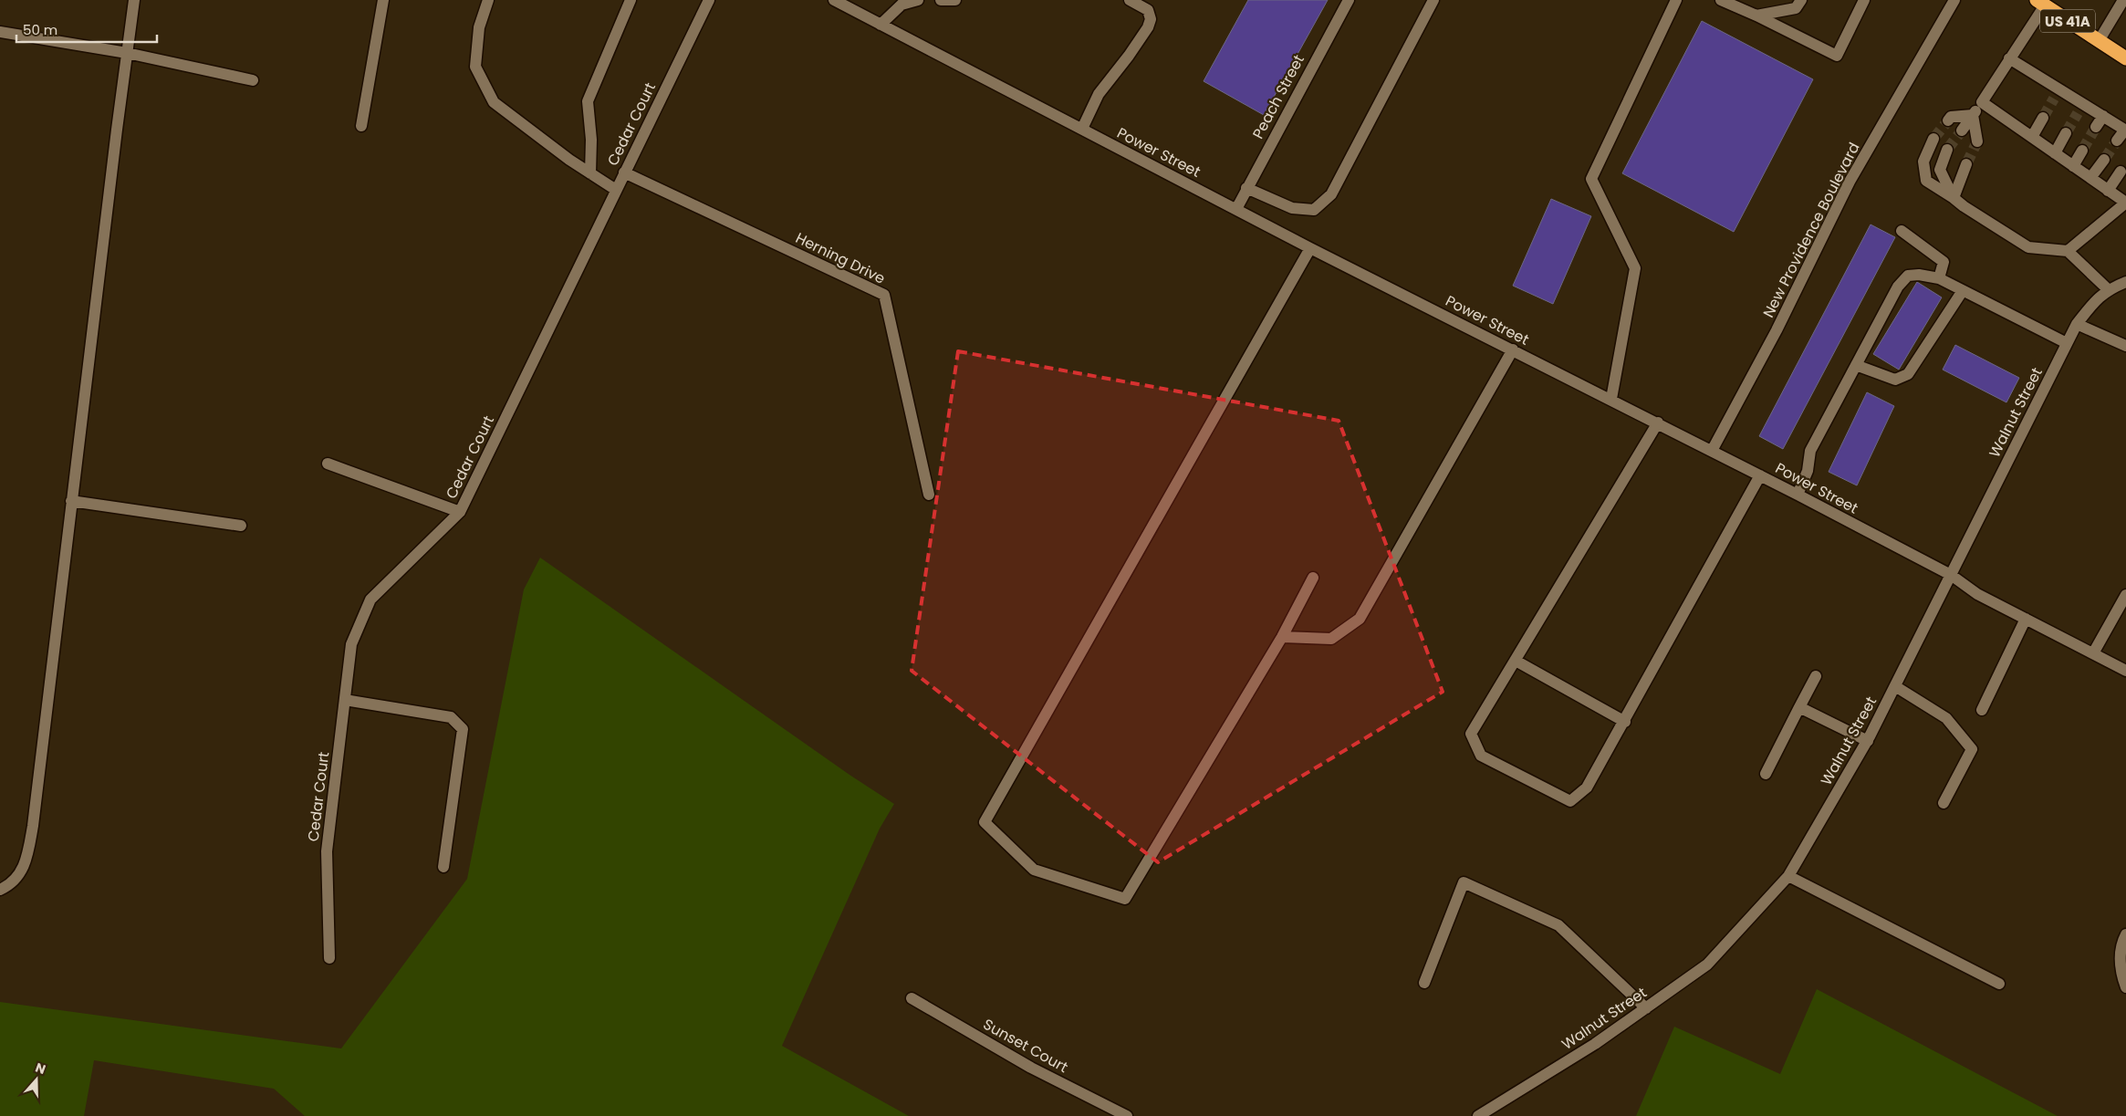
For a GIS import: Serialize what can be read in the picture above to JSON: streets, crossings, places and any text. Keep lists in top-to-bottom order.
{
  "streets": {
    "highway": ["US 41A"],
    "street": [
      "Peach Street",
      "Cedar Court",
      "Power Street",
      "New Providence Boulevard",
      "Herning Drive",
      "Walnut Street",
      "Sunset Court"
    ]
  },
  "crossings": [
    ["Peach Street", "Power Street"],
    ["Cedar Court", "Herning Drive"],
    ["Power Street", "New Providence Boulevard"],
    ["Power Street", "Walnut Street"]
  ],
  "scale_bar": "50 m",
  "north": "top"
}
